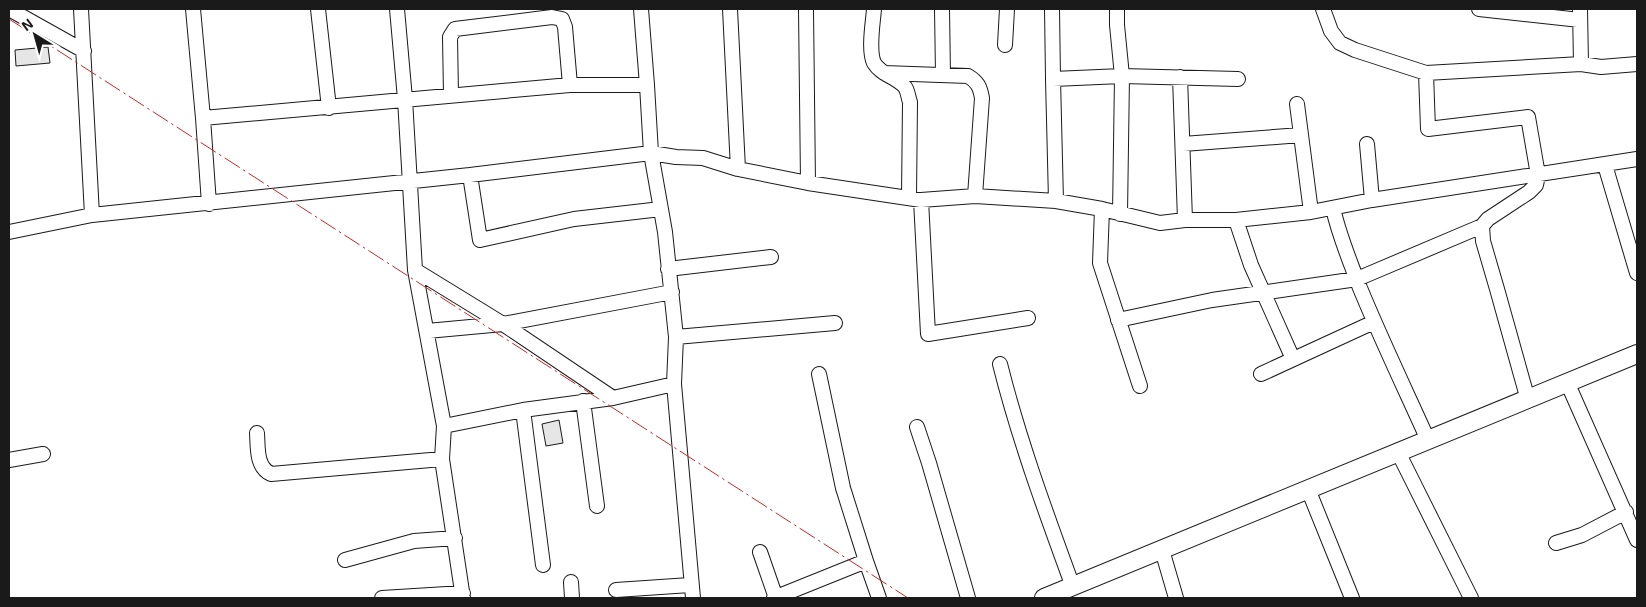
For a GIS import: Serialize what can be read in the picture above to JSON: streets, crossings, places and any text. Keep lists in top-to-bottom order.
{
  "north": "top left"
}
